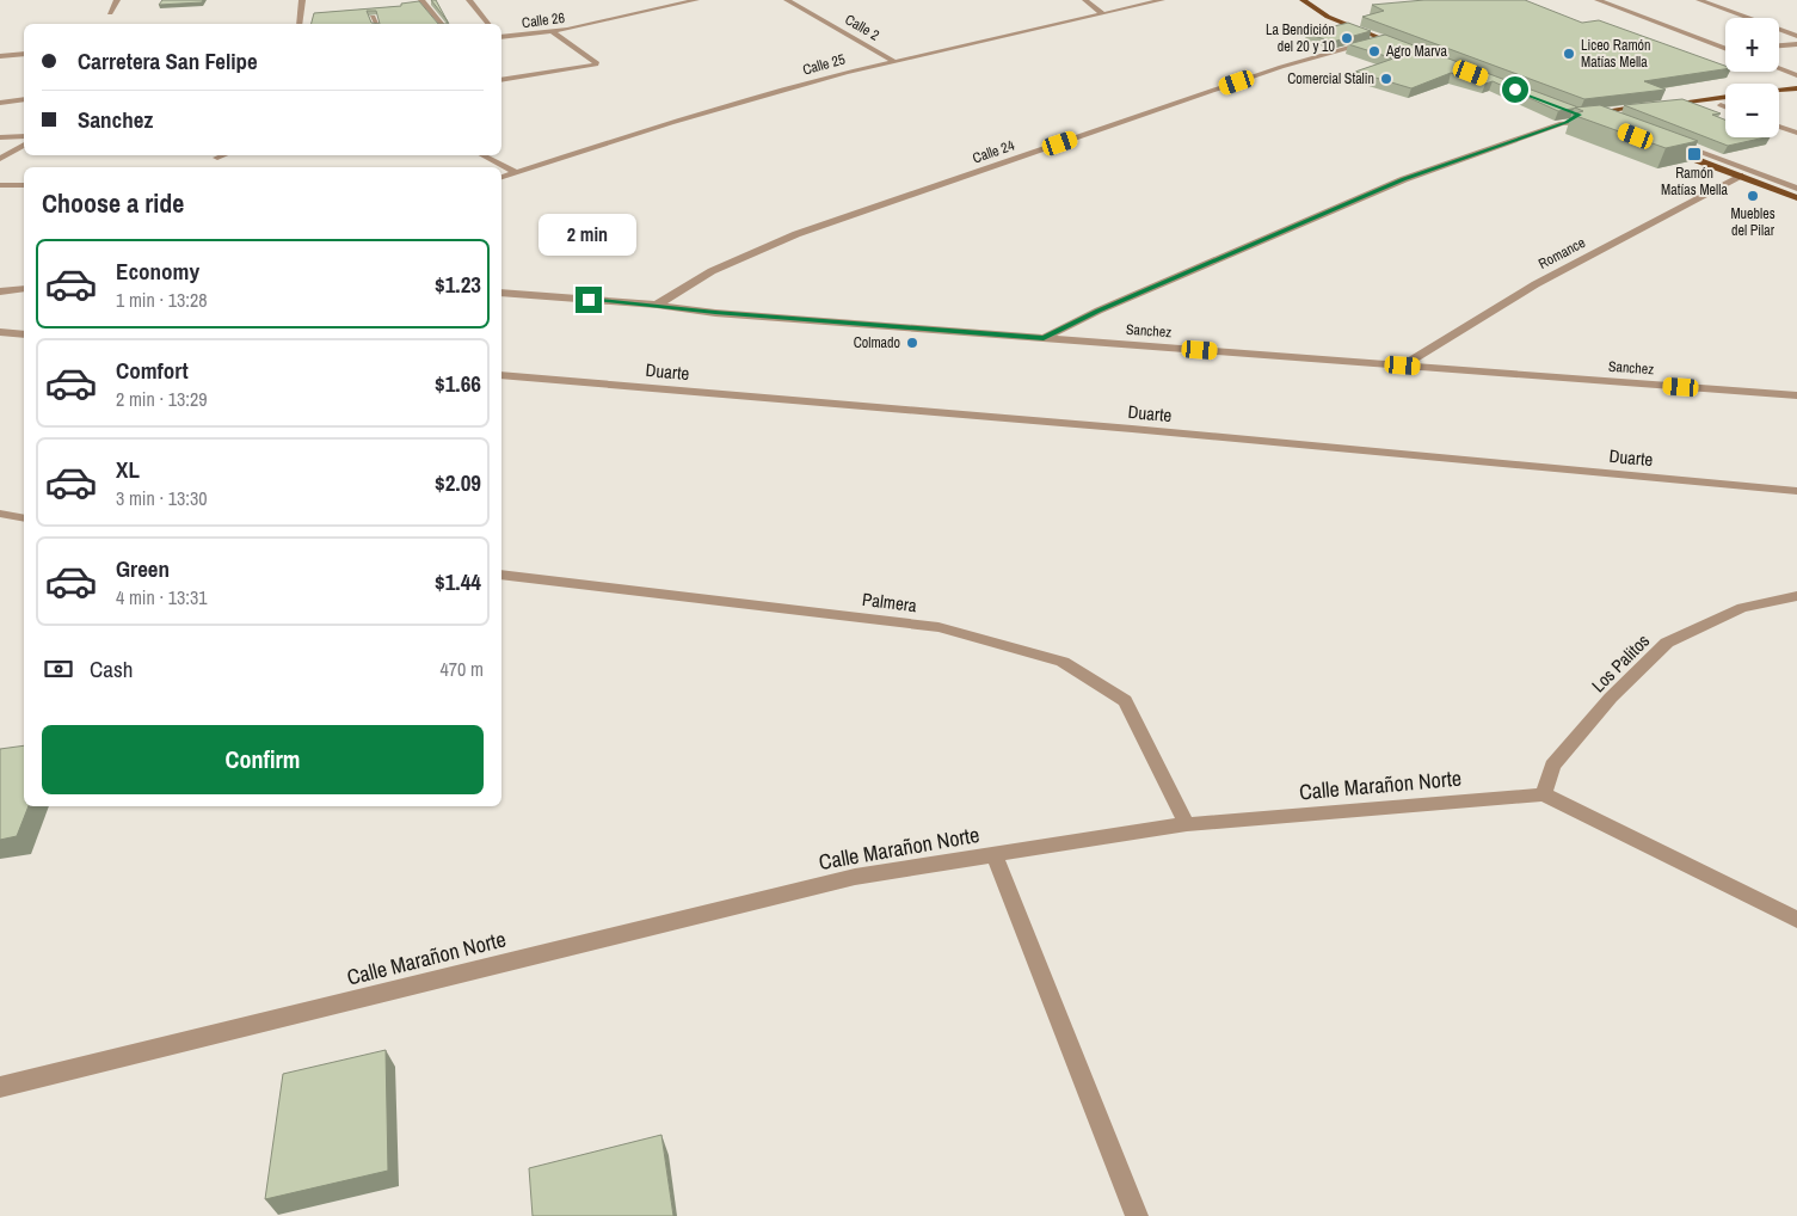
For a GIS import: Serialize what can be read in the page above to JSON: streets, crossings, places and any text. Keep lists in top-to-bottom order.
{
  "streets": {
    "street": [
      "Calle 26",
      "Calle 2",
      "Calle 25",
      "Calle 24",
      "Romance",
      "Sanchez",
      "Duarte",
      "Palmera",
      "Los Palitos",
      "Calle Marañon Norte"
    ]
  },
  "crossings": [
    ["Calle 2", "Calle 25"],
    ["Calle 24", "Sanchez"],
    ["Romance", "Sanchez"],
    ["Palmera", "Calle Marañon Norte"],
    ["Los Palitos", "Calle Marañon Norte"]
  ],
  "places": {
    "other": [
      "La Bendición del 20 y 10",
      "Agro Marva",
      "Liceo Ramón Matías Mella",
      "Comercial Stalin",
      "Muebles del Pilar",
      "Colmado"
    ],
    "transit": ["Ramón Matías Mella"]
  },
  "page": {
    "map_buttons": ["+", "−"],
    "banner": ["Carretera San Felipe", "Sanchez"],
    "heading": "Choose a ride",
    "bubble": "2 min",
    "list": [
      {
        "name": "Economy",
        "note": "1 min · 13:28",
        "value": "$1.23"
      },
      {
        "name": "Comfort",
        "note": "2 min · 13:29",
        "value": "$1.66"
      },
      {
        "name": "XL",
        "note": "3 min · 13:30",
        "value": "$2.09"
      },
      {
        "name": "Green",
        "note": "4 min · 13:31",
        "value": "$1.44"
      }
    ],
    "pay": ["Cash", "470 m"],
    "buttons": "Confirm"
  }
}
